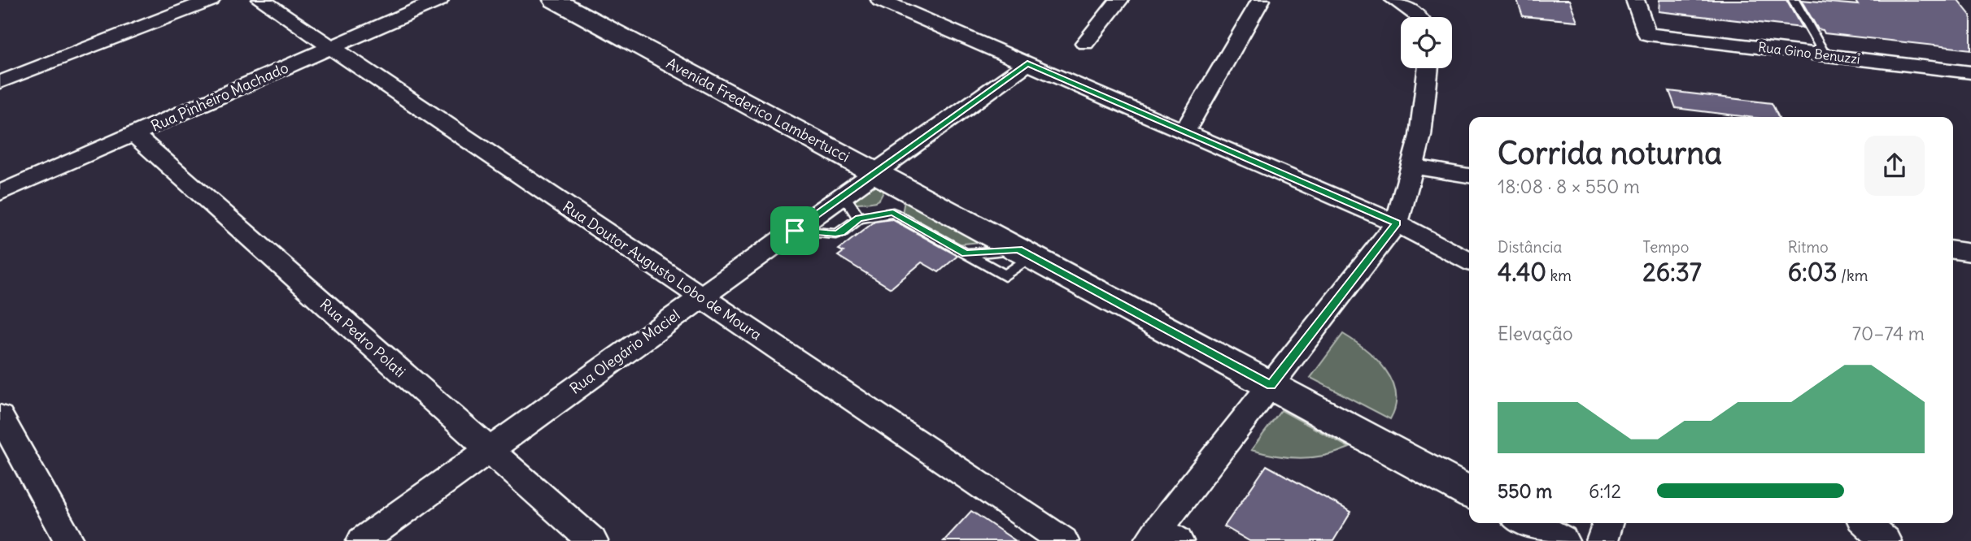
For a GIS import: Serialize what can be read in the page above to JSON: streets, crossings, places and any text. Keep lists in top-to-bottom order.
{
  "streets": {
    "street": [
      "Rua Gino Benuzzi",
      "Rua Pinheiro Machado",
      "Avenida Frederico Lambertucci",
      "Rua Doutor Augusto Lobo de Moura",
      "Rua Pedro Polati",
      "Rua Olegário Maciel"
    ]
  },
  "crossings": [
    ["Rua Pinheiro Machado", "Rua Doutor Augusto Lobo de Moura"],
    ["Rua Pinheiro Machado", "Rua Pedro Polati"],
    ["Avenida Frederico Lambertucci", "Rua Olegário Maciel"],
    ["Rua Doutor Augusto Lobo de Moura", "Rua Olegário Maciel"],
    ["Rua Pedro Polati", "Rua Olegário Maciel"]
  ],
  "page": {
    "heading": ["Corrida noturna", "18:08 · 8 × 550 m"],
    "stats": [
      ["Distância", "4.40 km"],
      ["Tempo", "26:37"],
      ["Ritmo", "6:03 /km"]
    ],
    "chart": ["Elevação", "70–74 m"],
    "list": [
      {
        "name": "550 m",
        "note": "6:12"
      }
    ]
  }
}
